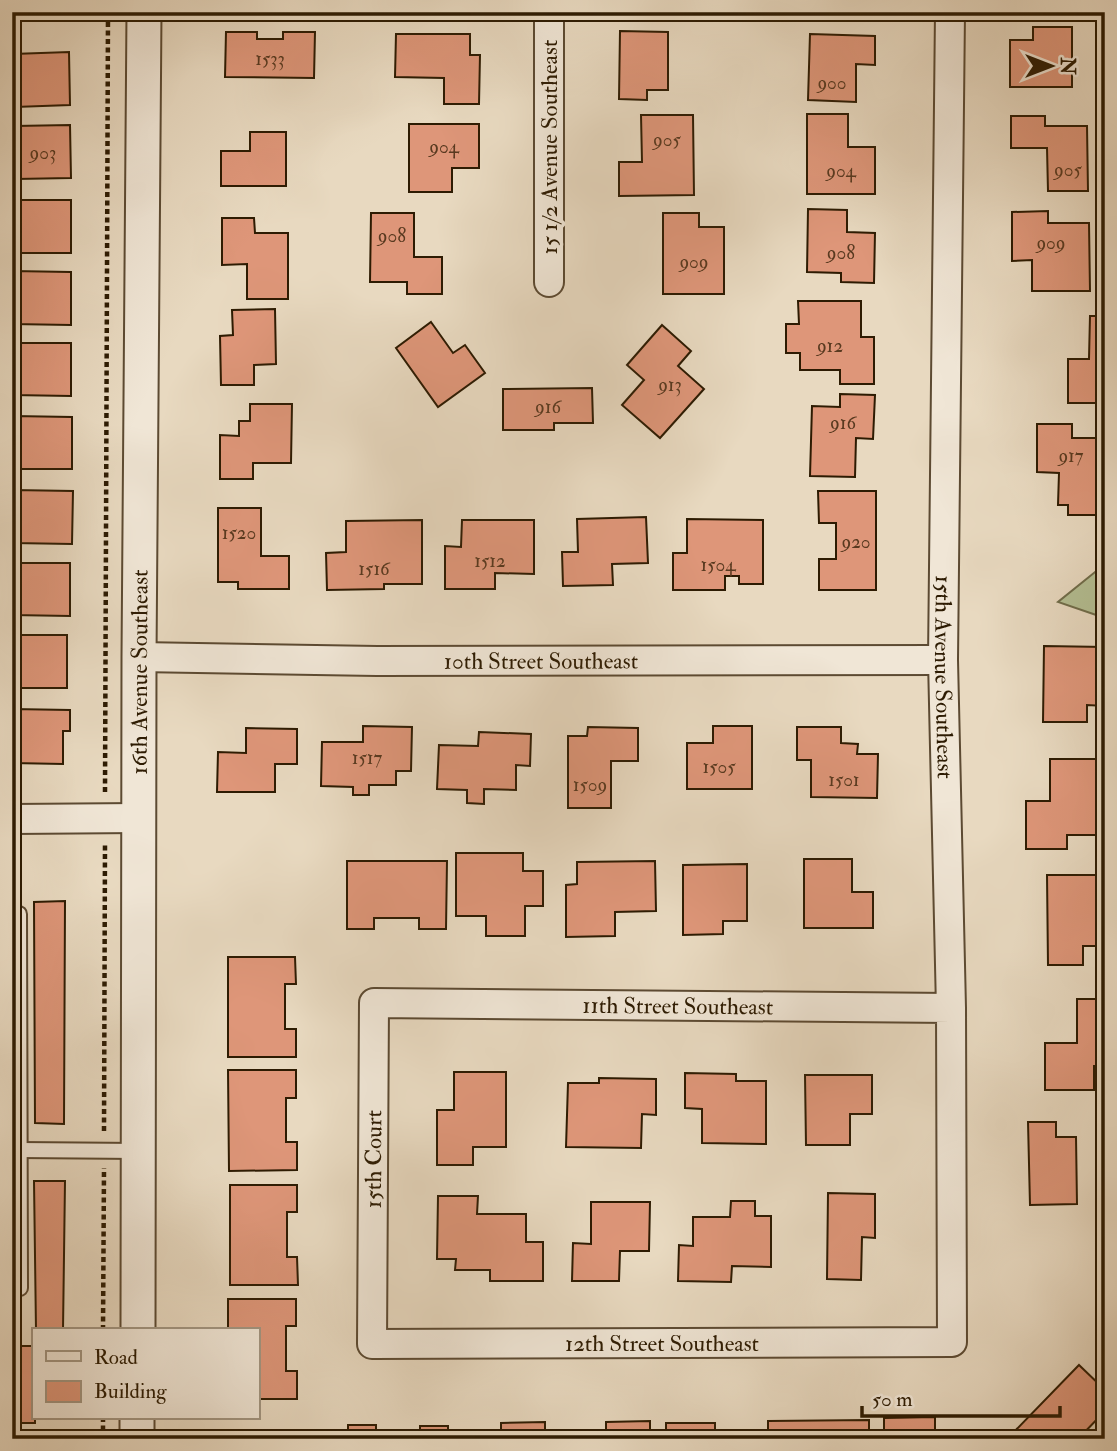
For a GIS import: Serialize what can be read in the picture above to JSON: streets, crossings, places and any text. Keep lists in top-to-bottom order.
{
  "streets": {
    "street": [
      "15 1/2 Avenue Southeast",
      "10th Street Southeast",
      "16th Avenue Southeast",
      "15th Avenue Southeast",
      "11th Street Southeast",
      "15th Court",
      "12th Street Southeast"
    ]
  },
  "crossings": [
    ["10th Street Southeast", "16th Avenue Southeast"],
    ["10th Street Southeast", "15th Avenue Southeast"],
    ["15th Avenue Southeast", "11th Street Southeast"],
    ["15th Avenue Southeast", "12th Street Southeast"],
    ["11th Street Southeast", "15th Court"],
    ["15th Court", "12th Street Southeast"]
  ],
  "house_numbers": [
    "1533",
    "900",
    "905",
    "904",
    "903",
    "905",
    "904",
    "908",
    "909",
    "908",
    "909",
    "912",
    "913",
    "916",
    "916",
    "917",
    "1520",
    "920",
    "1512",
    "1504",
    "1516",
    "1517",
    "1505",
    "1501",
    "1509"
  ],
  "legend": ["Road", "Building"],
  "scale_bar": "50 m",
  "north": "right"
}
